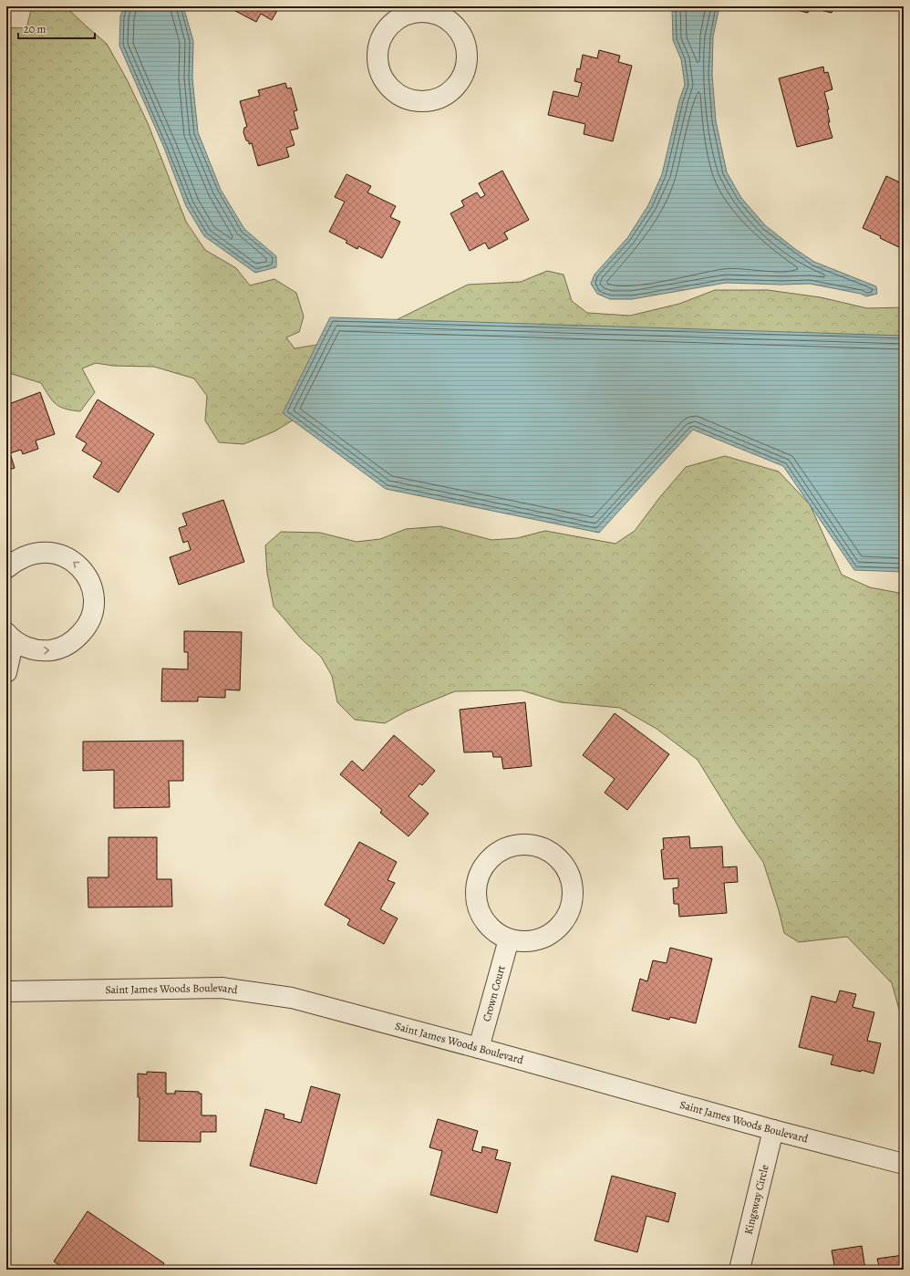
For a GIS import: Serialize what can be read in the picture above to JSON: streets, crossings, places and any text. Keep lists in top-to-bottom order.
{
  "streets": {
    "street": ["Saint James Woods Boulevard", "Crown Court", "Kingsway Circle"]
  },
  "crossings": [
    ["Saint James Woods Boulevard", "Crown Court"],
    ["Saint James Woods Boulevard", "Kingsway Circle"]
  ],
  "scale_bar": "20 m"
}
